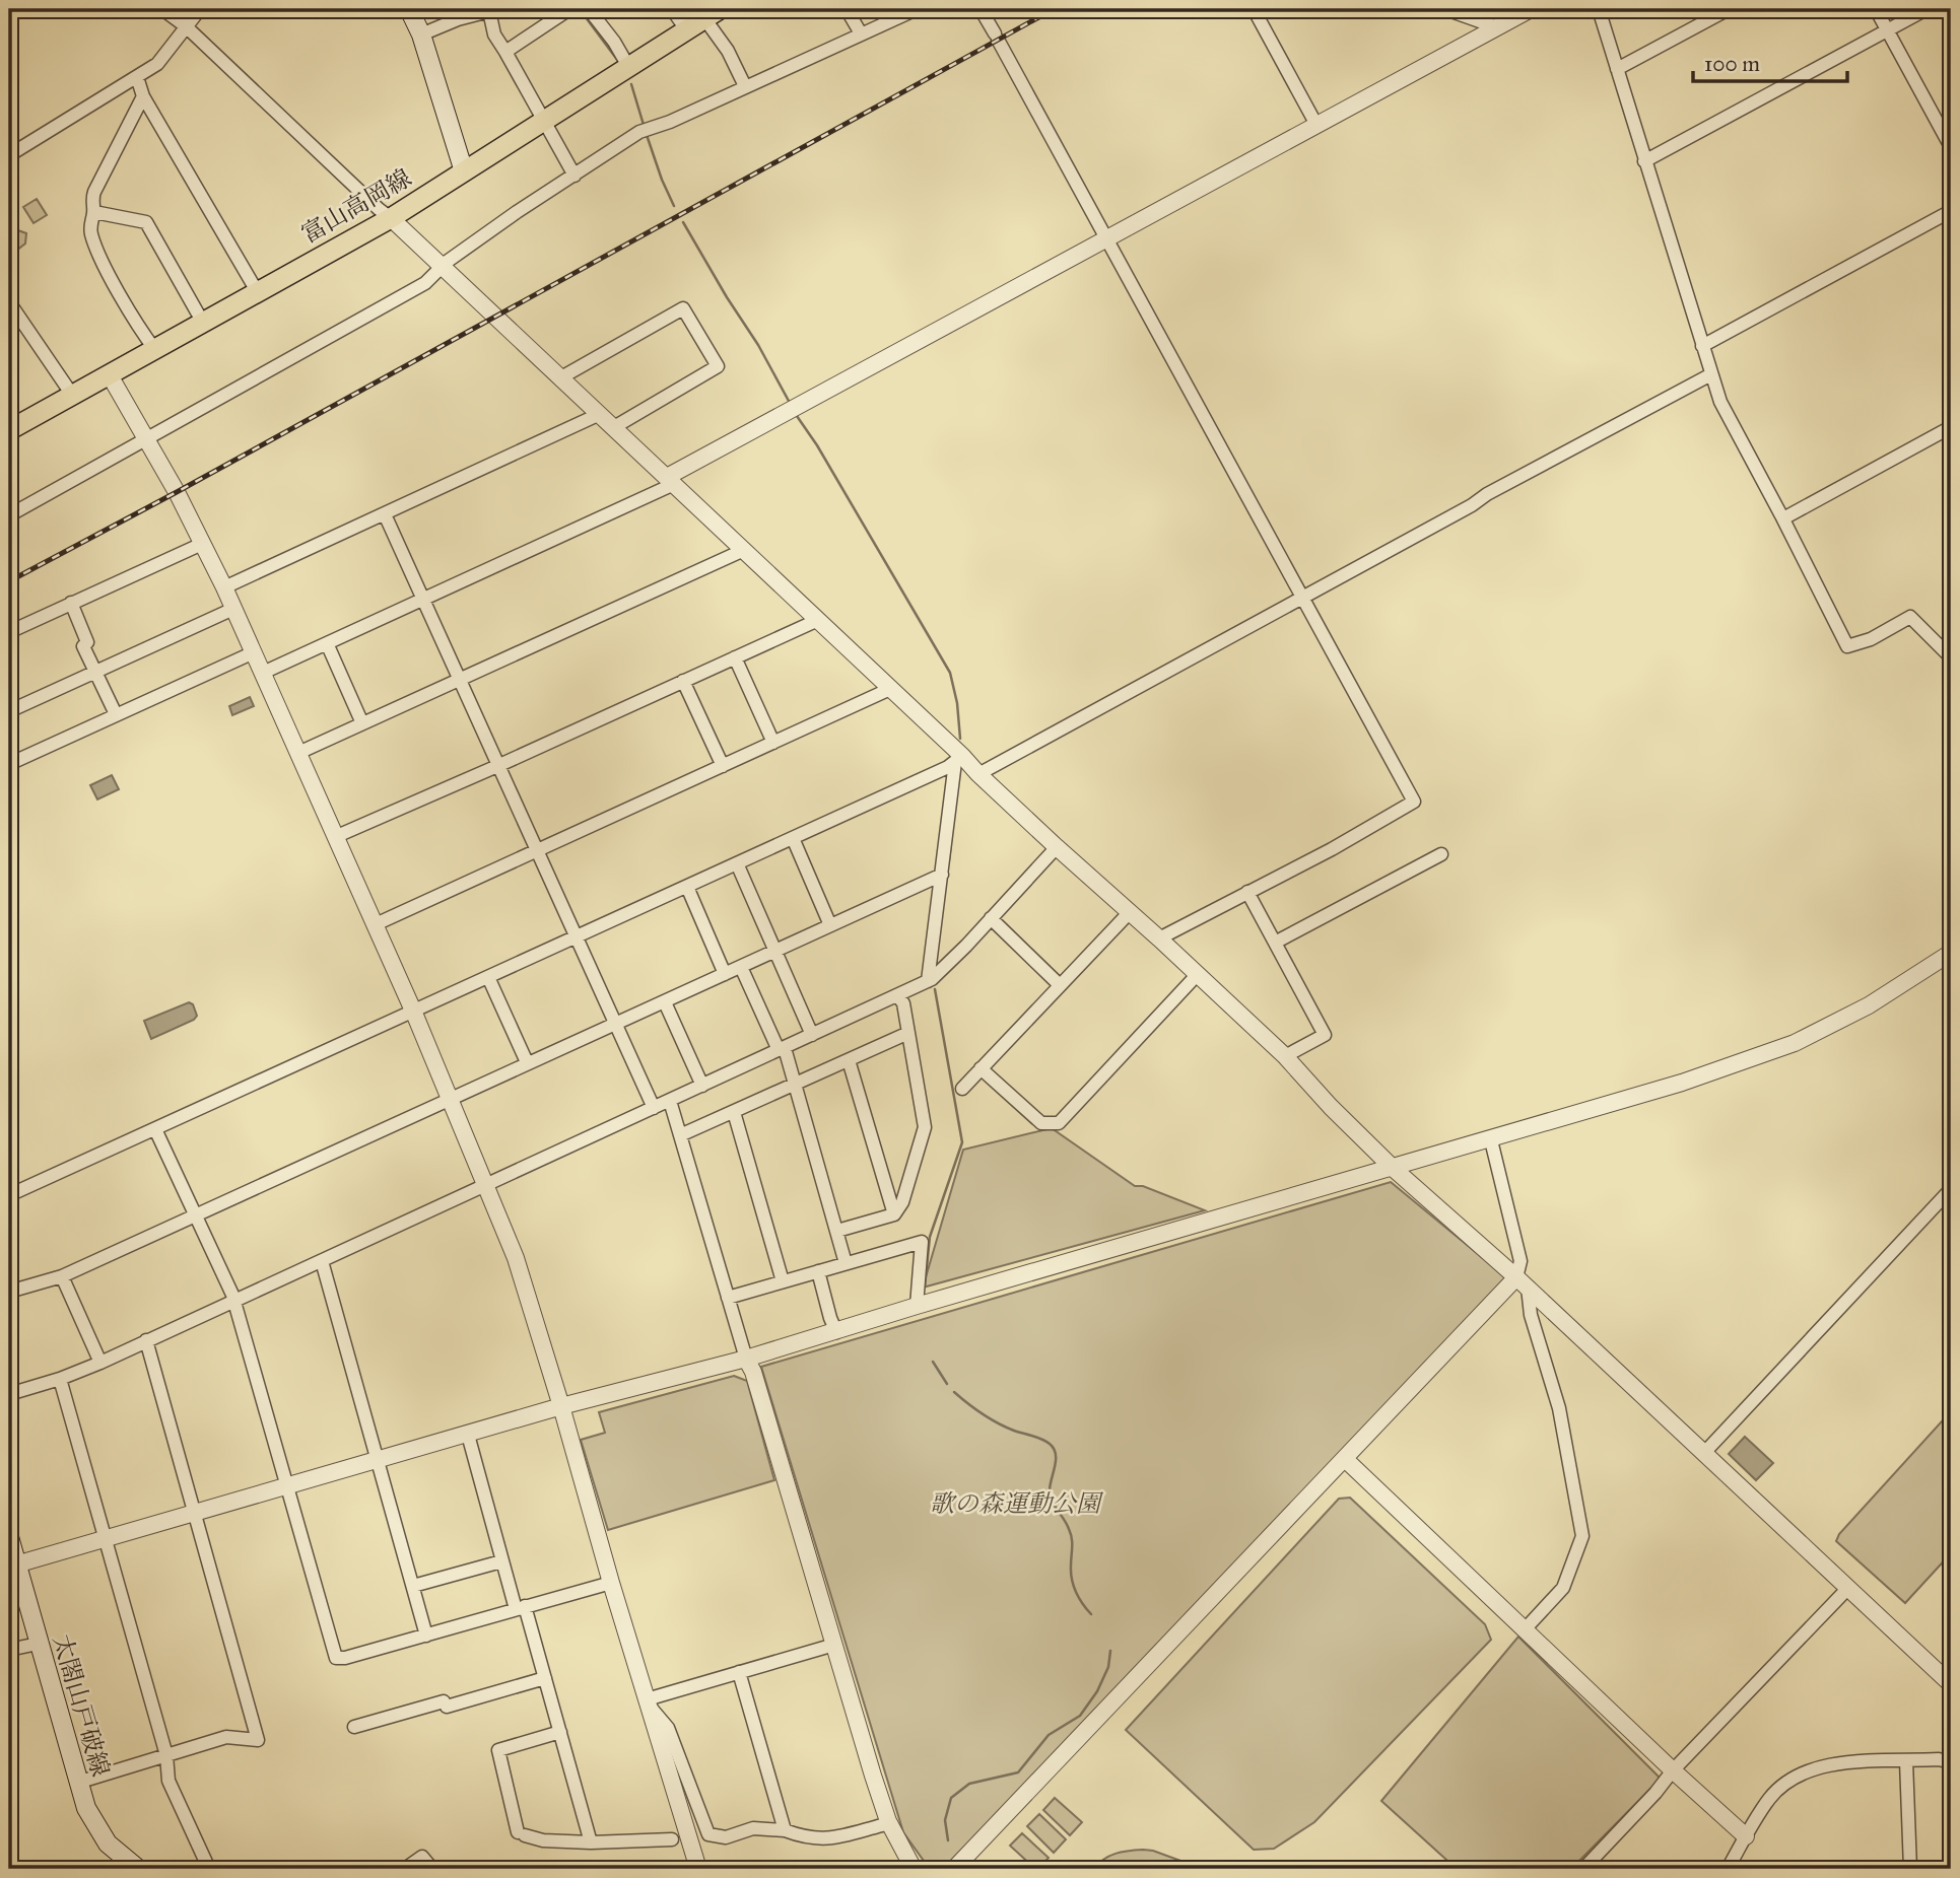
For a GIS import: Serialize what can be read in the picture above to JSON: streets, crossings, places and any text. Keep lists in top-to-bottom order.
{
  "streets": {
    "main road": ["富山高岡線", "太閤山戸破線"]
  },
  "parks": ["歌の森運動公園"],
  "scale_bar": "100 m"
}
